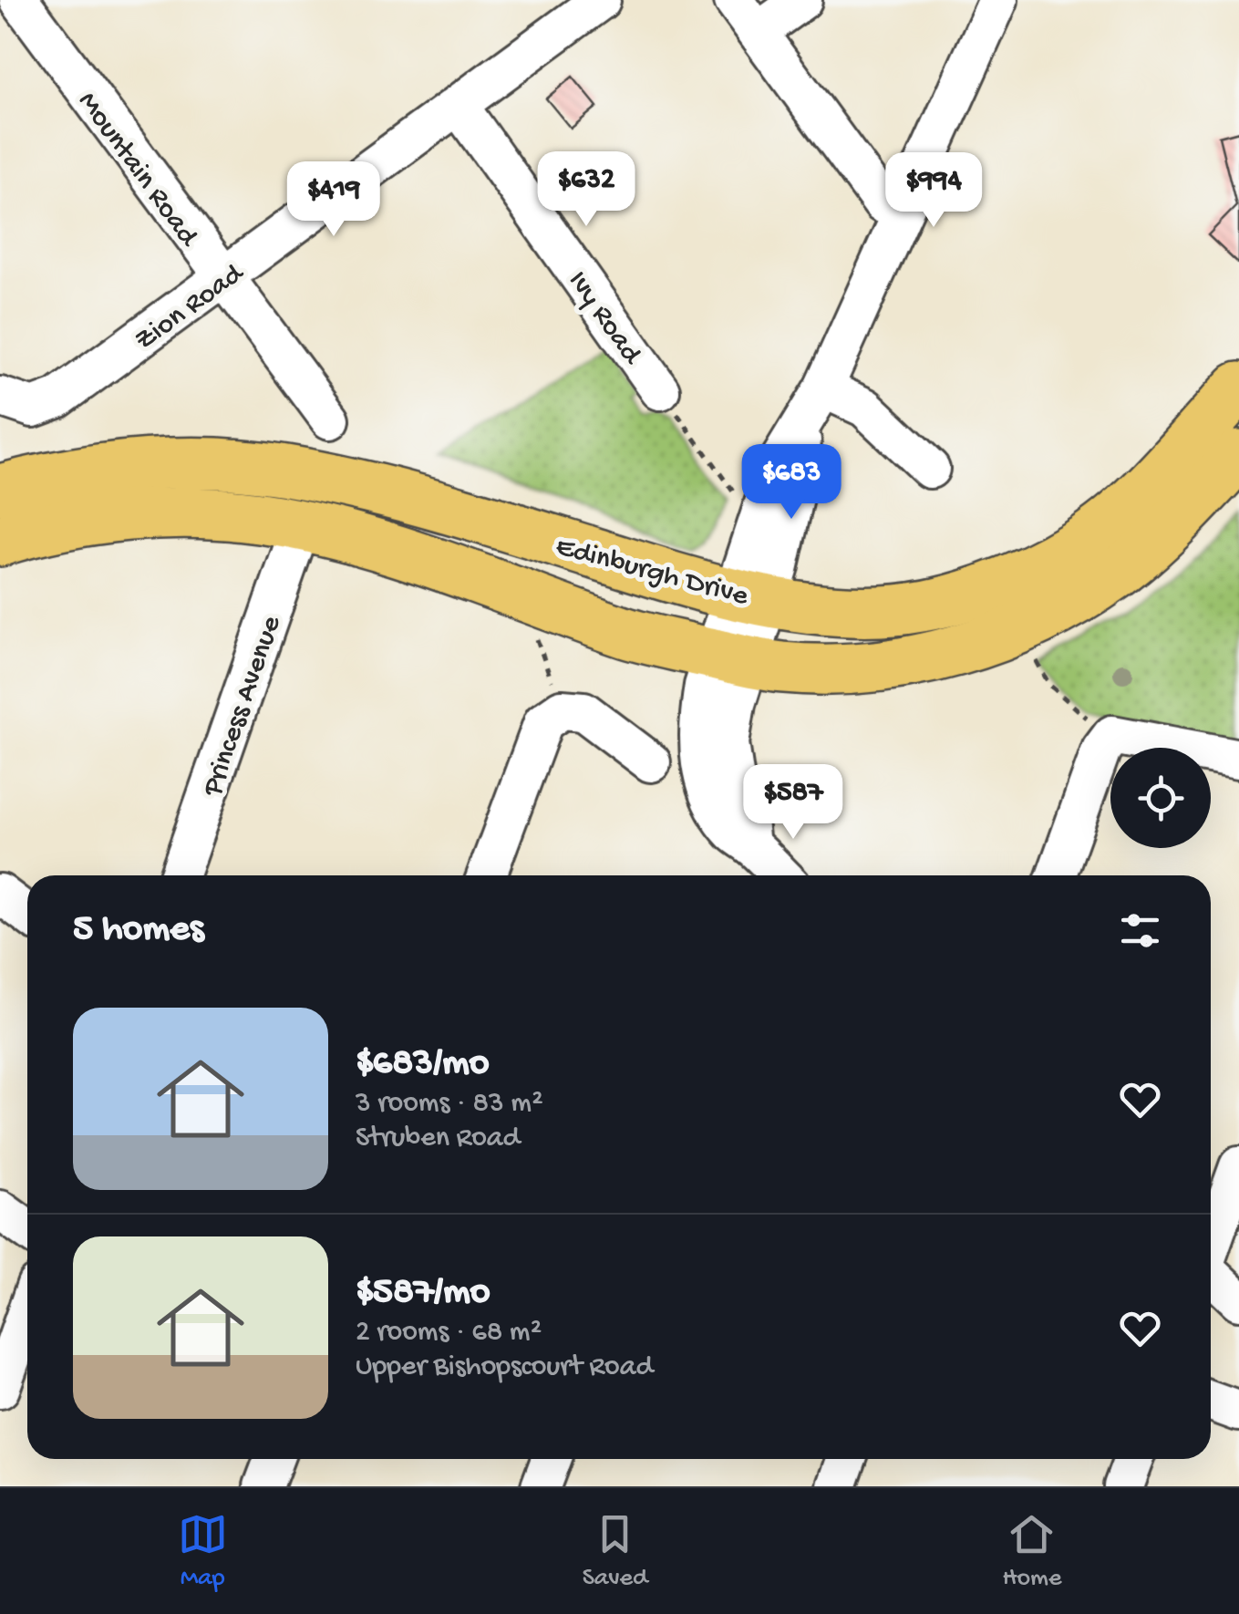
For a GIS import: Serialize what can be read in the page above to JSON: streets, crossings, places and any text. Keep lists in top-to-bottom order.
{
  "streets": {
    "highway": ["Edinburgh Drive"],
    "street": [
      "Mountain Road",
      "Zion Road",
      "Ivy Road",
      "Princess Avenue"
    ]
  },
  "crossings": [
    ["Mountain Road", "Zion Road"],
    ["Zion Road", "Ivy Road"],
    ["Edinburgh Drive", "Princess Avenue"]
  ],
  "page": {
    "price": [
      "$632",
      "$994",
      "$419",
      "$683",
      "$587"
    ],
    "heading": "5 homes",
    "list": [
      {
        "name": "$683/mo",
        "note": "3 rooms · 83 m² · Struben Road"
      },
      {
        "name": "$587/mo",
        "note": "2 rooms · 68 m² · Upper Bishopscourt Road"
      }
    ],
    "tabs": ["Map", "Saved", "Home"]
  }
}
